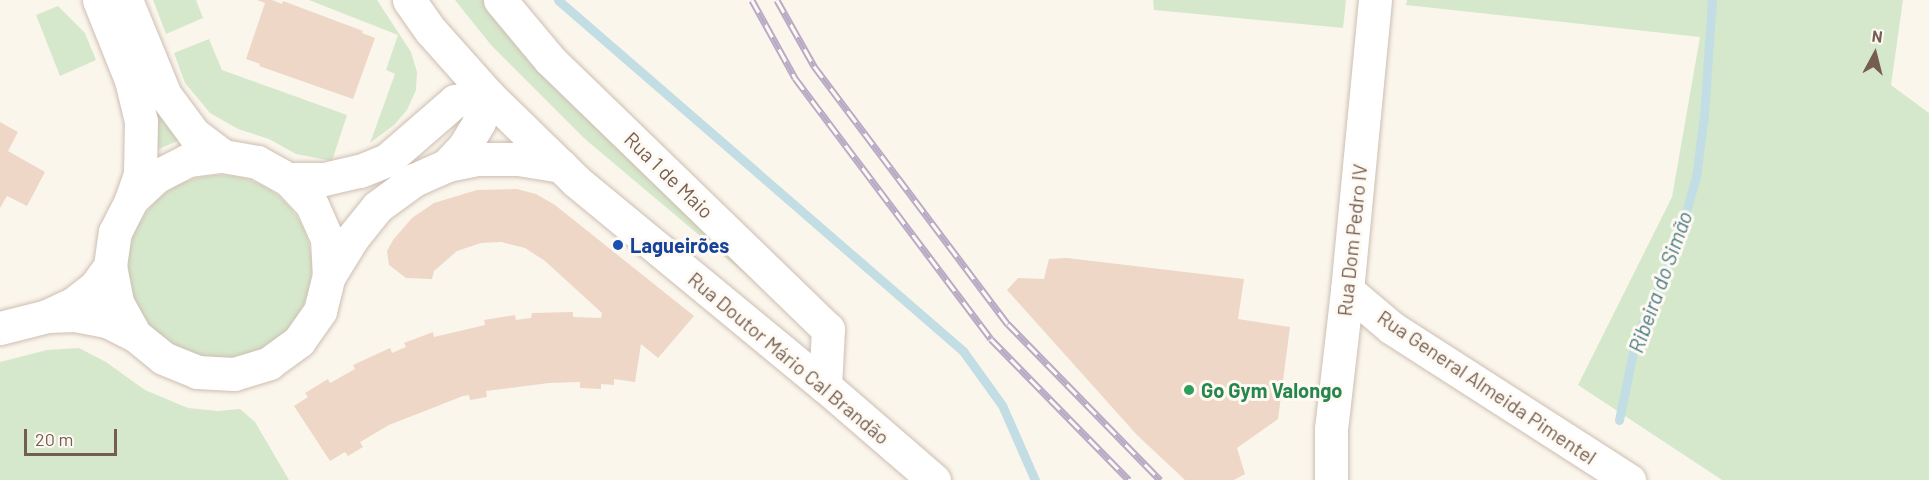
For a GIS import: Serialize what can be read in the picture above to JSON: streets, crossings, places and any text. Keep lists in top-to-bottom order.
{
  "streets": {
    "street": [
      "Rua 1 de Maio",
      "Rua Dom Pedro IV",
      "Rua Doutor Mário Cal Brandão",
      "Rua General Almeida Pimentel"
    ]
  },
  "crossings": [
    ["Rua 1 de Maio", "Rua Doutor Mário Cal Brandão"],
    ["Rua Dom Pedro IV", "Rua General Almeida Pimentel"]
  ],
  "water": ["Ribeira do Simão"],
  "places": ["Lagueirões", "Go Gym Valongo"],
  "scale_bar": "20 m",
  "north": "top"
}
